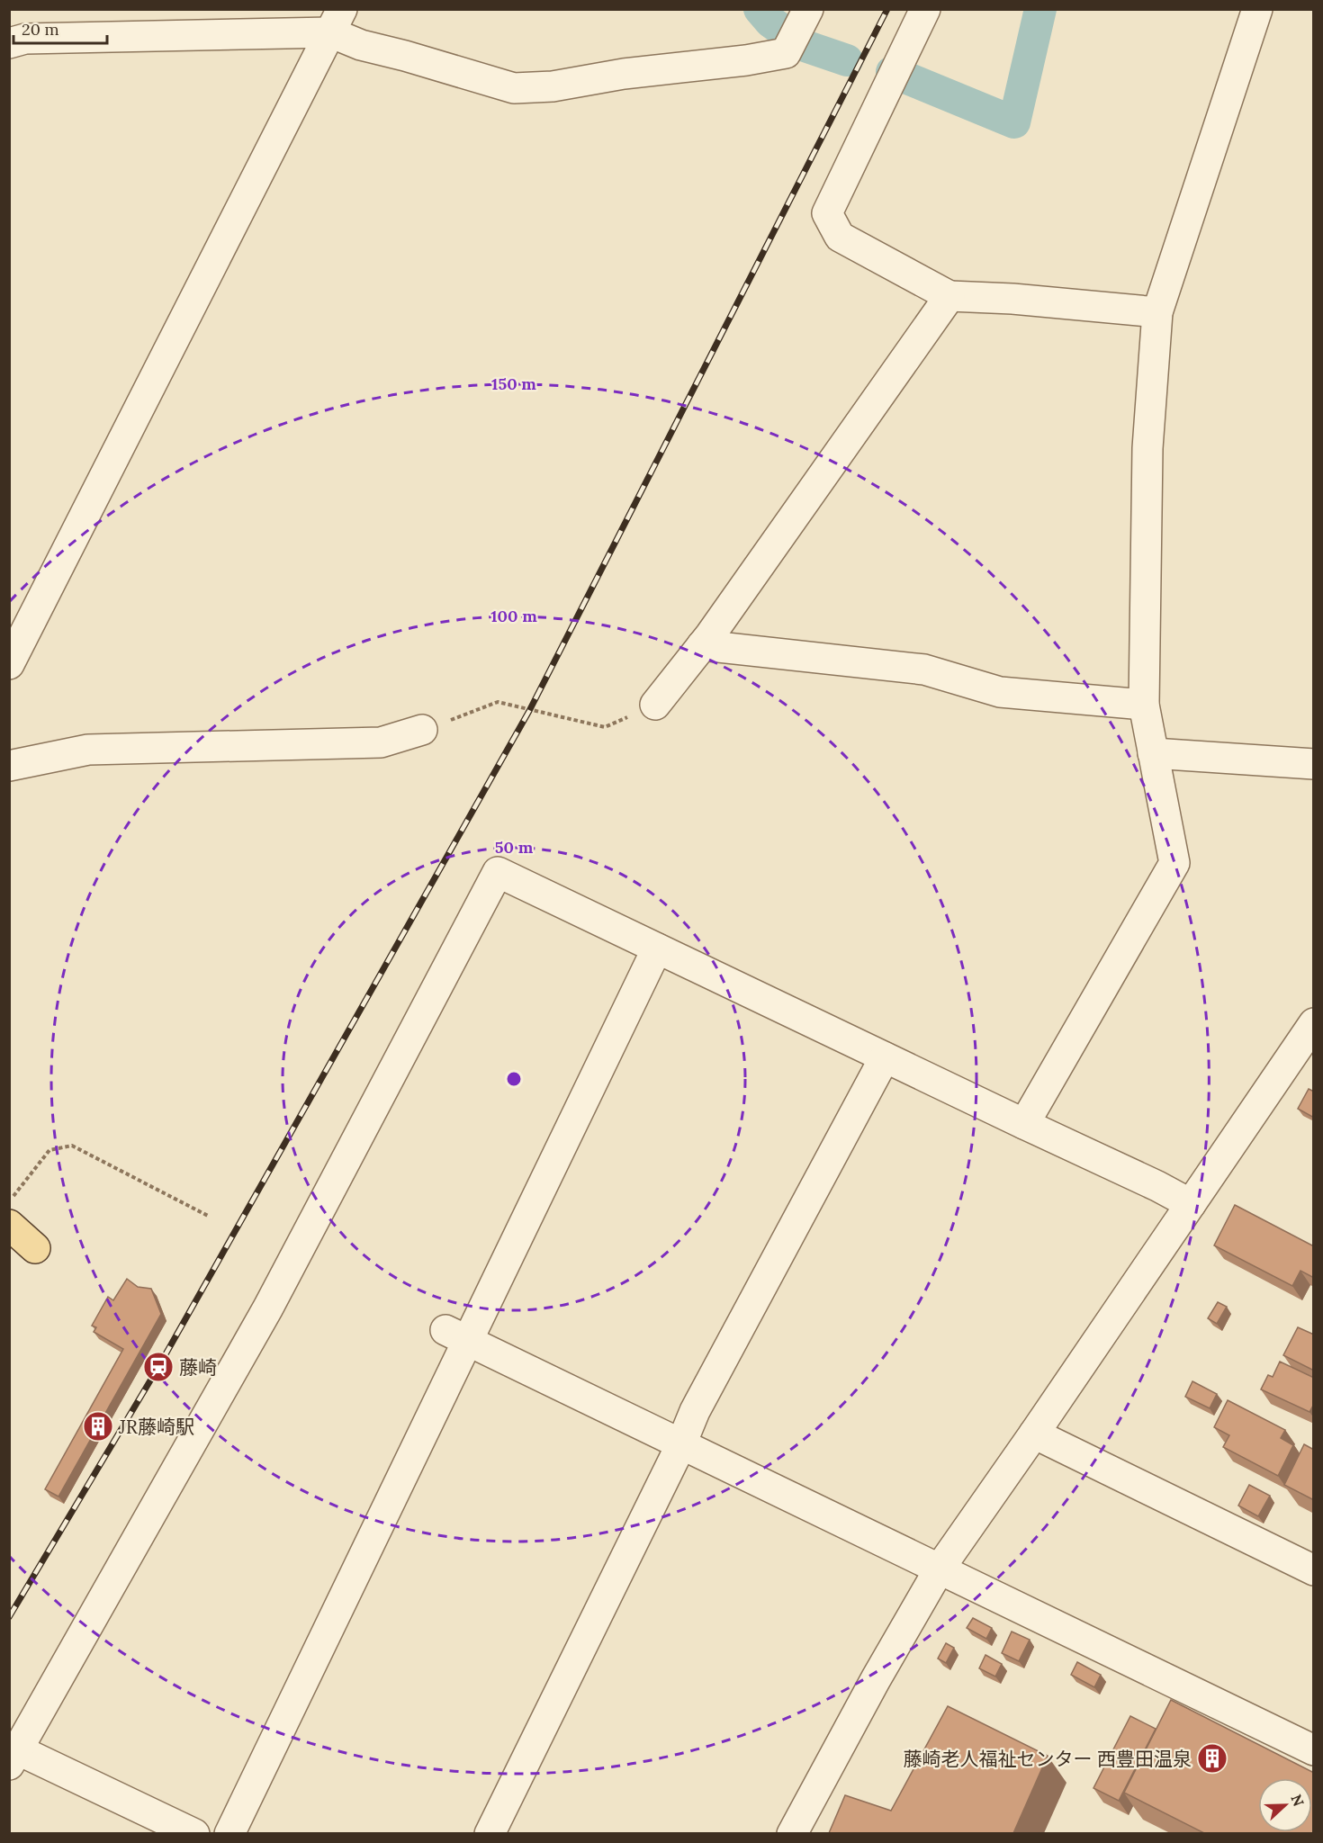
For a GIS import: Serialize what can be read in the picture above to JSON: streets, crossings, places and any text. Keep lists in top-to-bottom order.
{
  "places": {
    "station": ["藤崎"],
    "building": ["JR藤崎駅", "藤崎老人福祉センター 西豊田温泉"]
  },
  "scale_bar": "20 m",
  "north": "right",
  "rings": ["150 m", "100 m", "50 m"]
}
